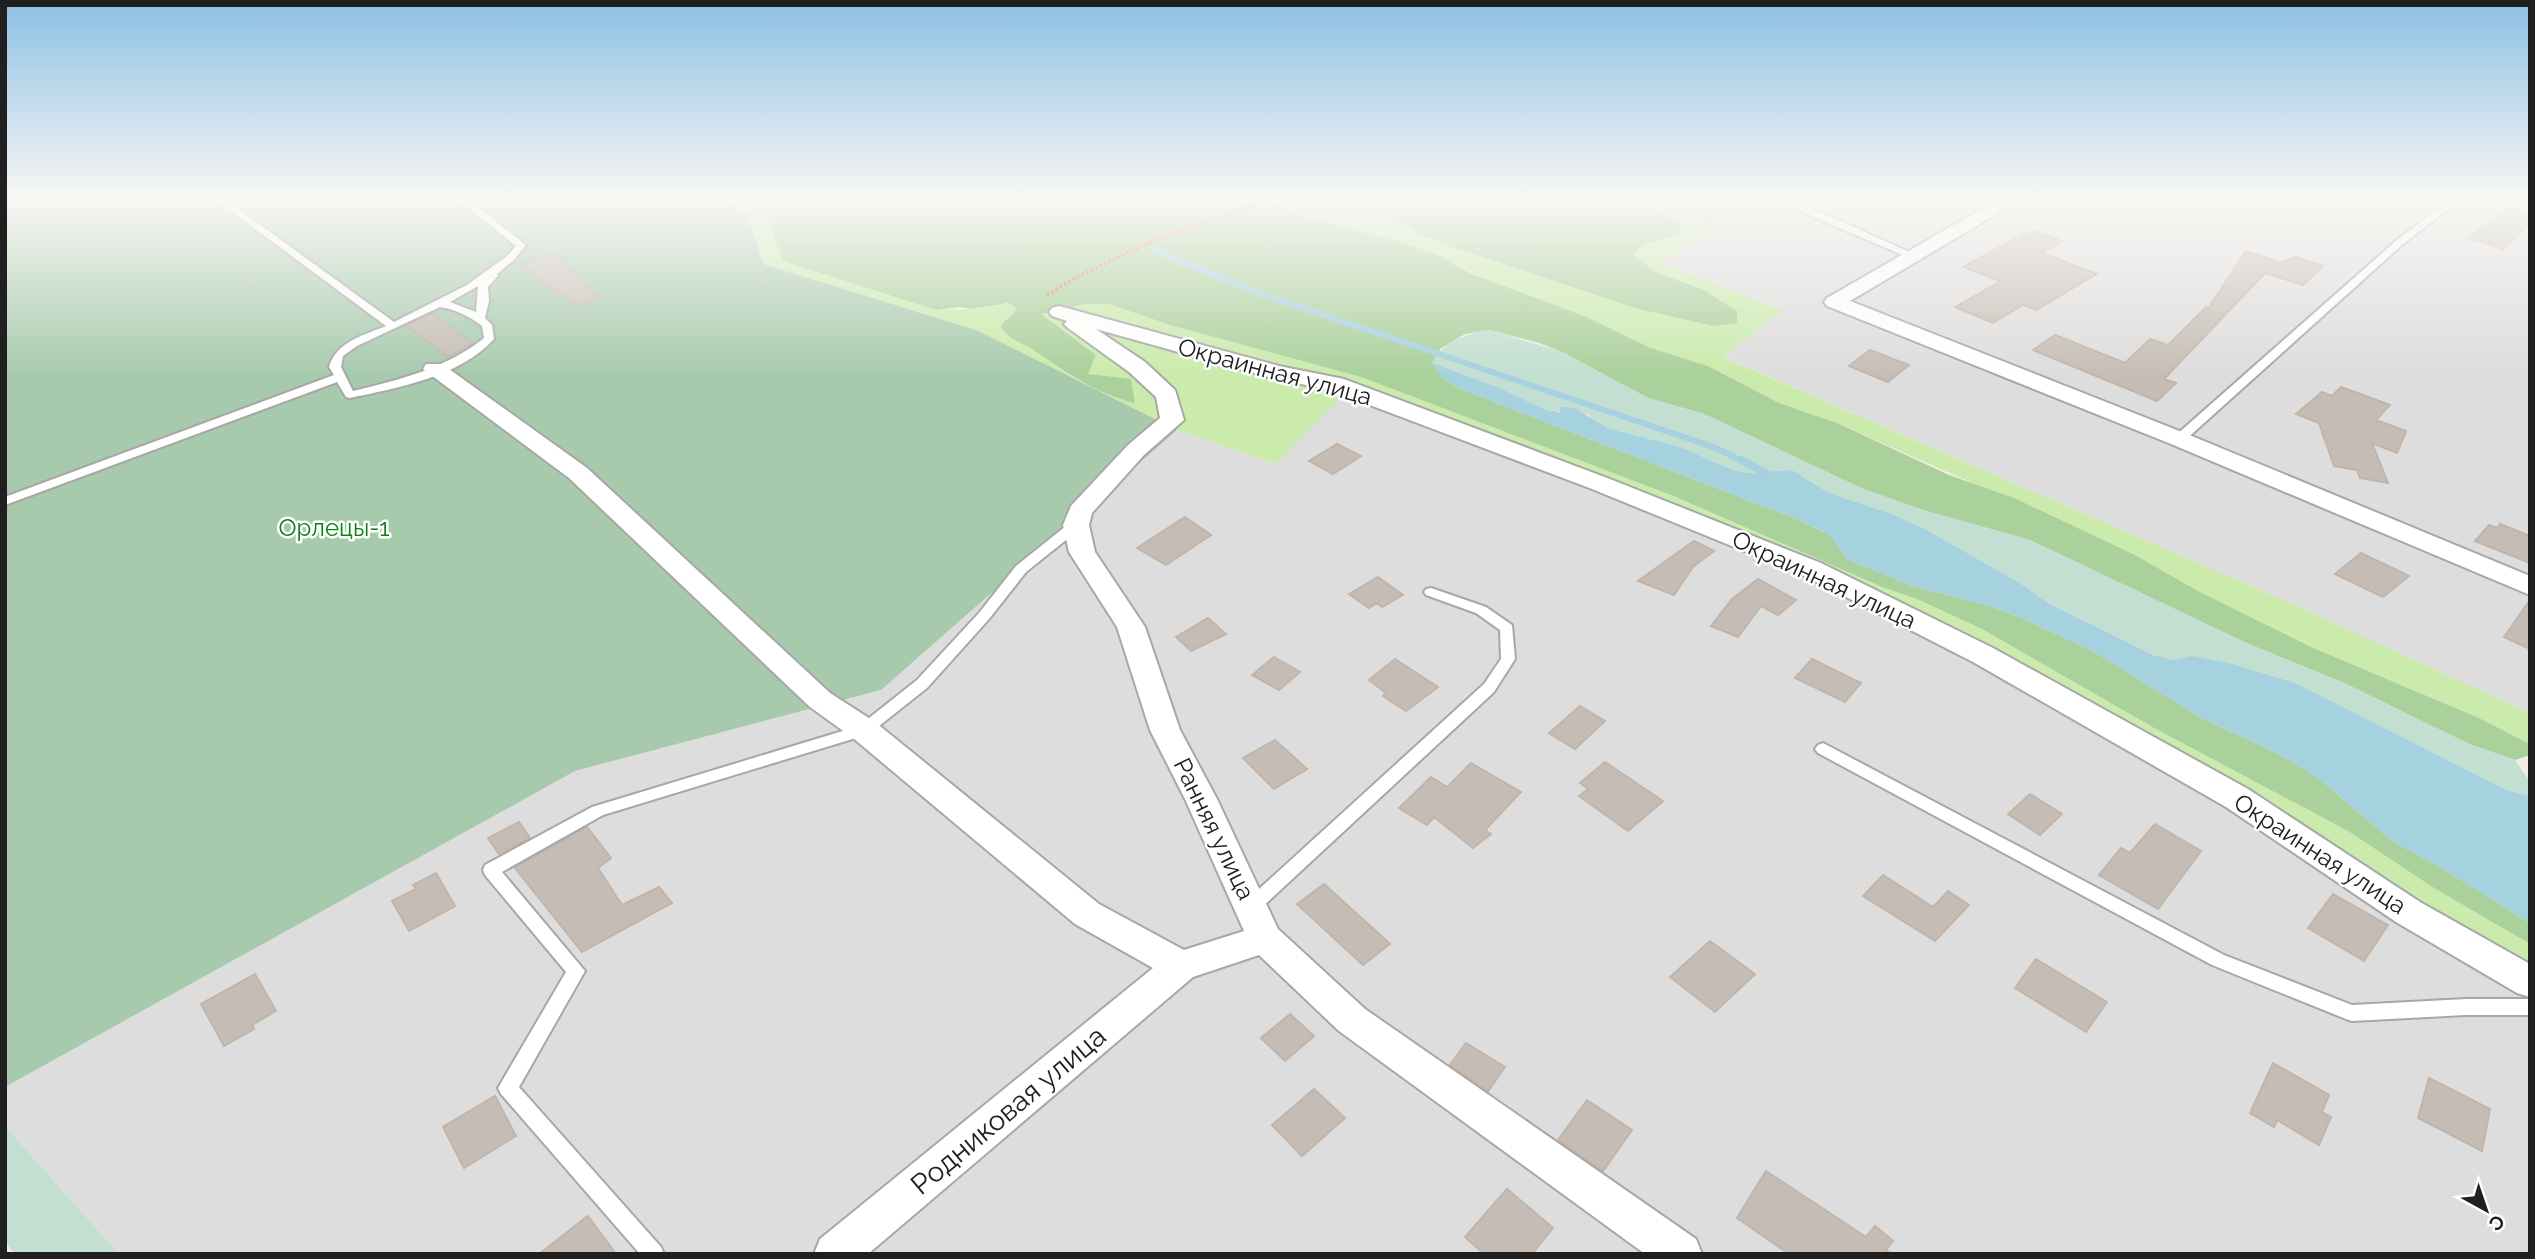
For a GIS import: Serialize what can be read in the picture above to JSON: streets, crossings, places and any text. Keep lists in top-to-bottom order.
{
  "streets": {
    "street": ["Окраинная улица", "Ранняя улица", "Родниковая улица"]
  },
  "parks": ["Орлецы-1"],
  "north": "bottom right"
}
